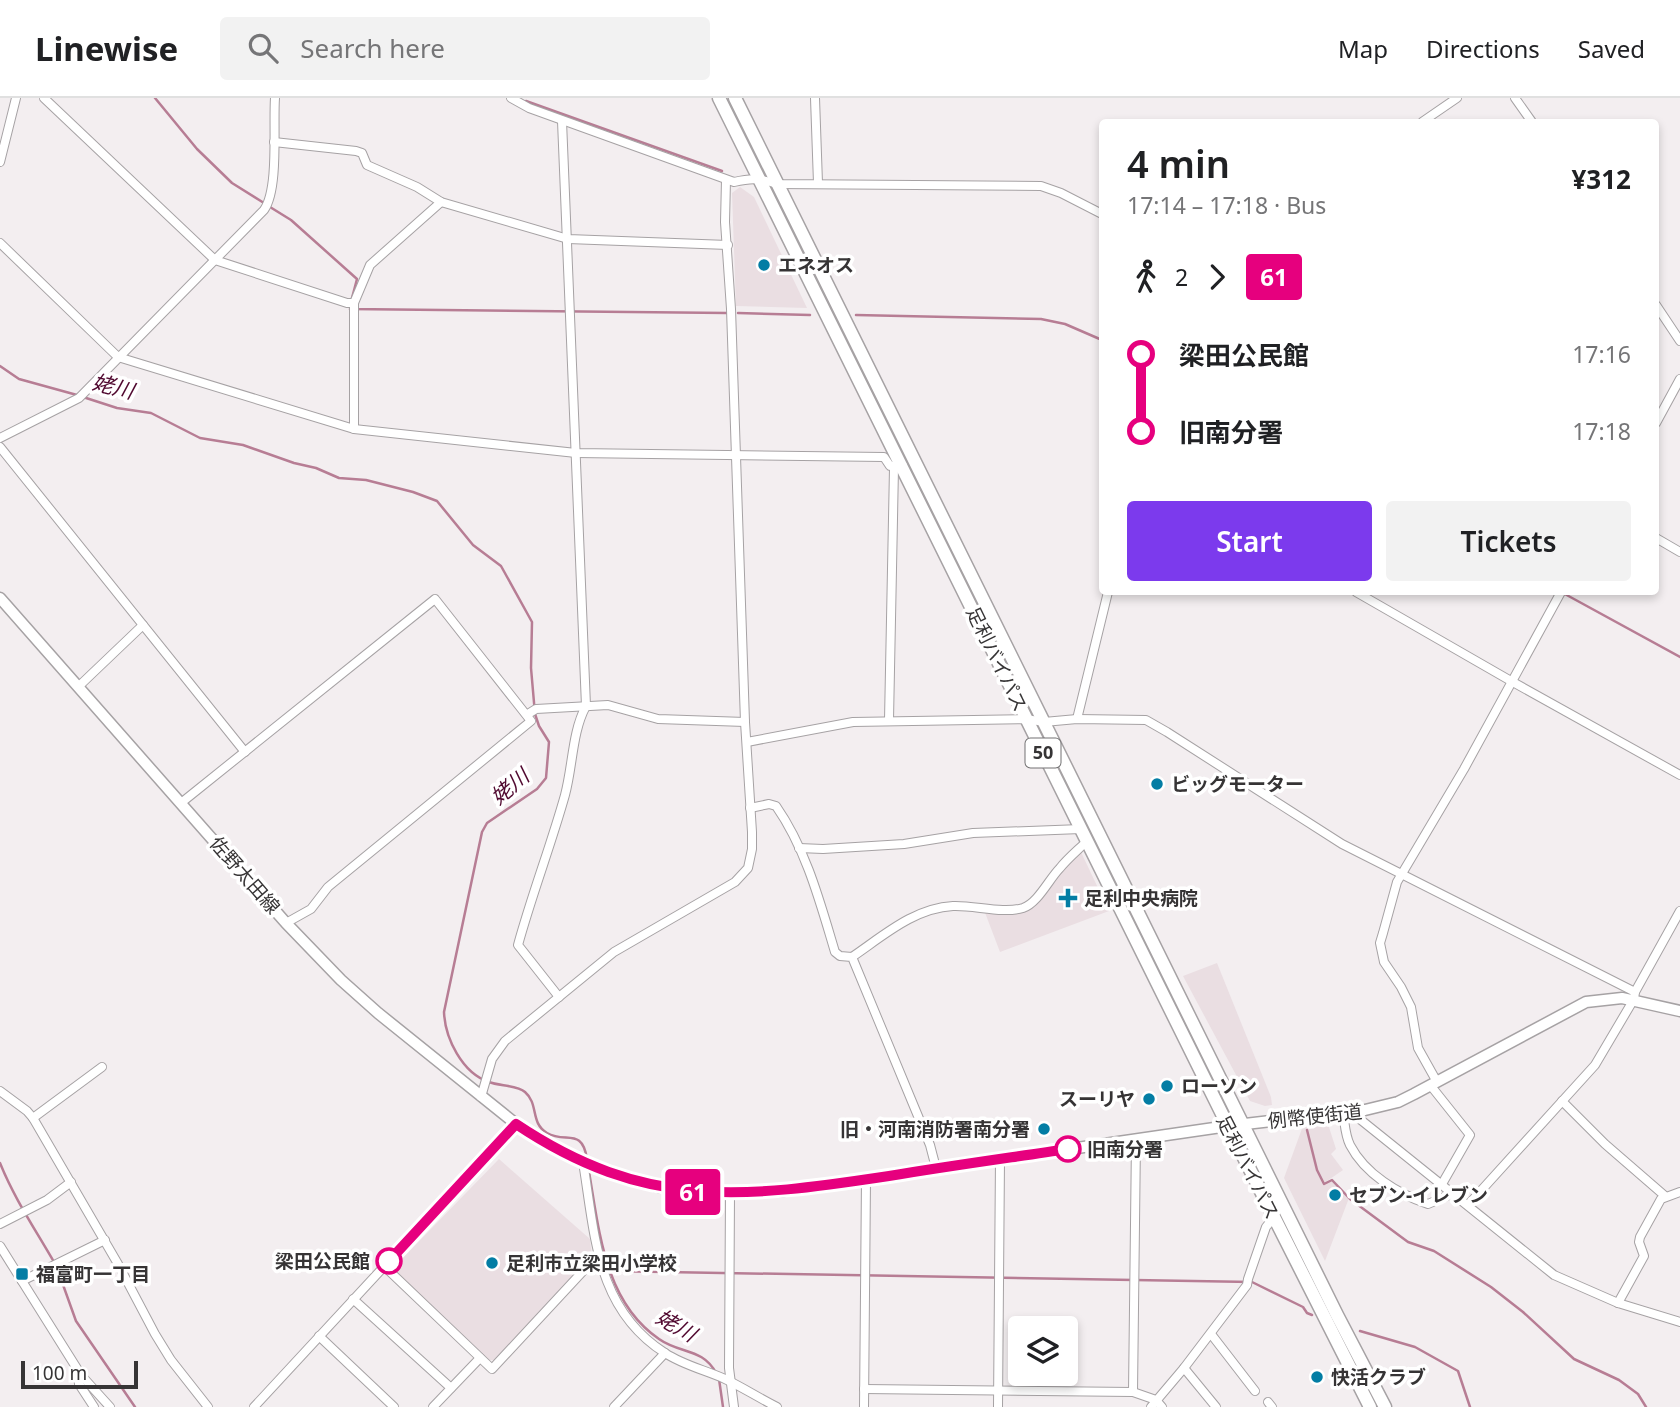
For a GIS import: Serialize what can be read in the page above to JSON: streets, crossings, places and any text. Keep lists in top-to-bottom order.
{
  "streets": {
    "highway": ["足利バイパス", "50"],
    "main road": ["佐野太田線", "例幣使街道"]
  },
  "crossings": [
    ["足利バイパス", "例幣使街道"],
    ["佐野太田線", "例幣使街道"]
  ],
  "water": ["姥川"],
  "places": {
    "other": [
      "エネオス",
      "ビッグモーター",
      "ローソン",
      "スーリヤ",
      "旧・河南消防署南分署",
      "旧南分署",
      "セブン-イレブン",
      "梁田公民館",
      "足利市立梁田小学校",
      "快活クラブ"
    ],
    "health": ["足利中央病院"],
    "transit": ["福富町一丁目"]
  },
  "lines": ["bus line 61"],
  "scale_bar": "100 m",
  "page": {
    "header": "Linewise",
    "search": "Search here",
    "nav": ["Map", "Directions", "Saved"],
    "on_map": "61",
    "heading": ["4 min", "17:14 – 17:18 · Bus", "¥312"],
    "legs": ["2", "61"],
    "list": [
      {
        "name": "梁田公民館",
        "value": "17:16"
      },
      {
        "name": "旧南分署",
        "value": "17:18"
      }
    ],
    "buttons": ["Start", "Tickets"],
    "scale": "100 m"
  }
}
